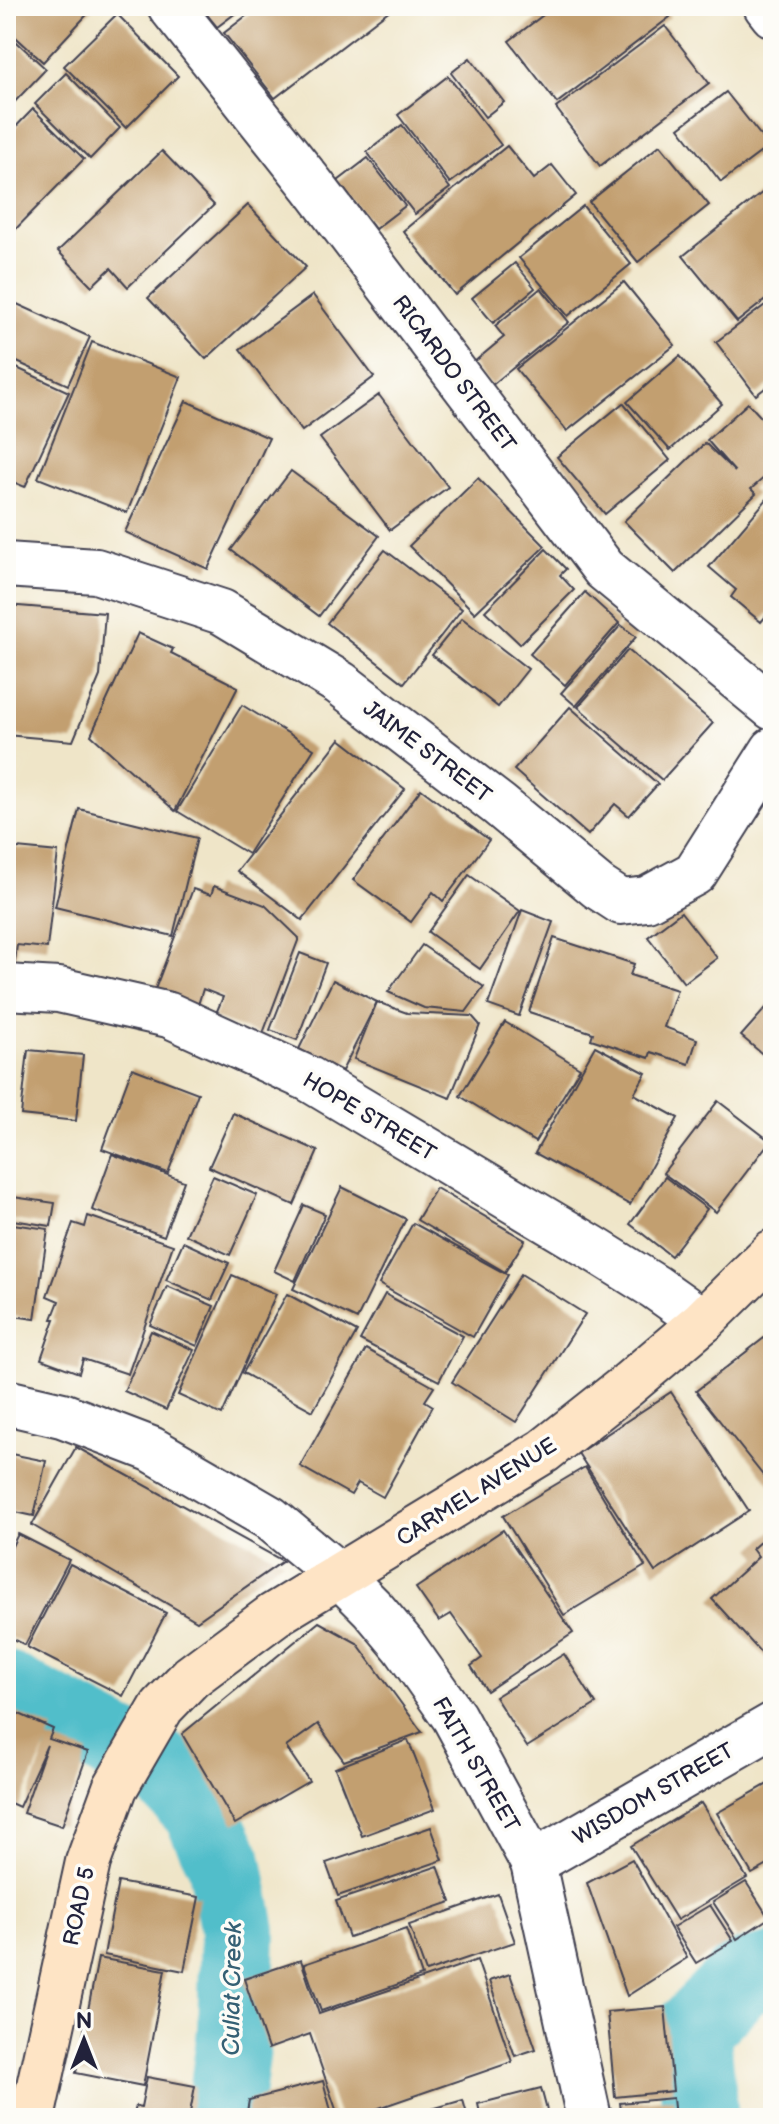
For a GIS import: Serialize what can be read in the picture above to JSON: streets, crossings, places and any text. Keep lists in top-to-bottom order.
{
  "streets": {
    "street": [
      "RICARDO STREET",
      "JAIME STREET",
      "HOPE STREET",
      "CARMEL AVENUE",
      "FAITH STREET",
      "WISDOM STREET",
      "ROAD 5"
    ]
  },
  "crossings": [
    ["HOPE STREET", "CARMEL AVENUE"],
    ["CARMEL AVENUE", "FAITH STREET"],
    ["CARMEL AVENUE", "ROAD 5"],
    ["FAITH STREET", "WISDOM STREET"]
  ],
  "water": ["Culiat Creek"],
  "north": "top"
}
